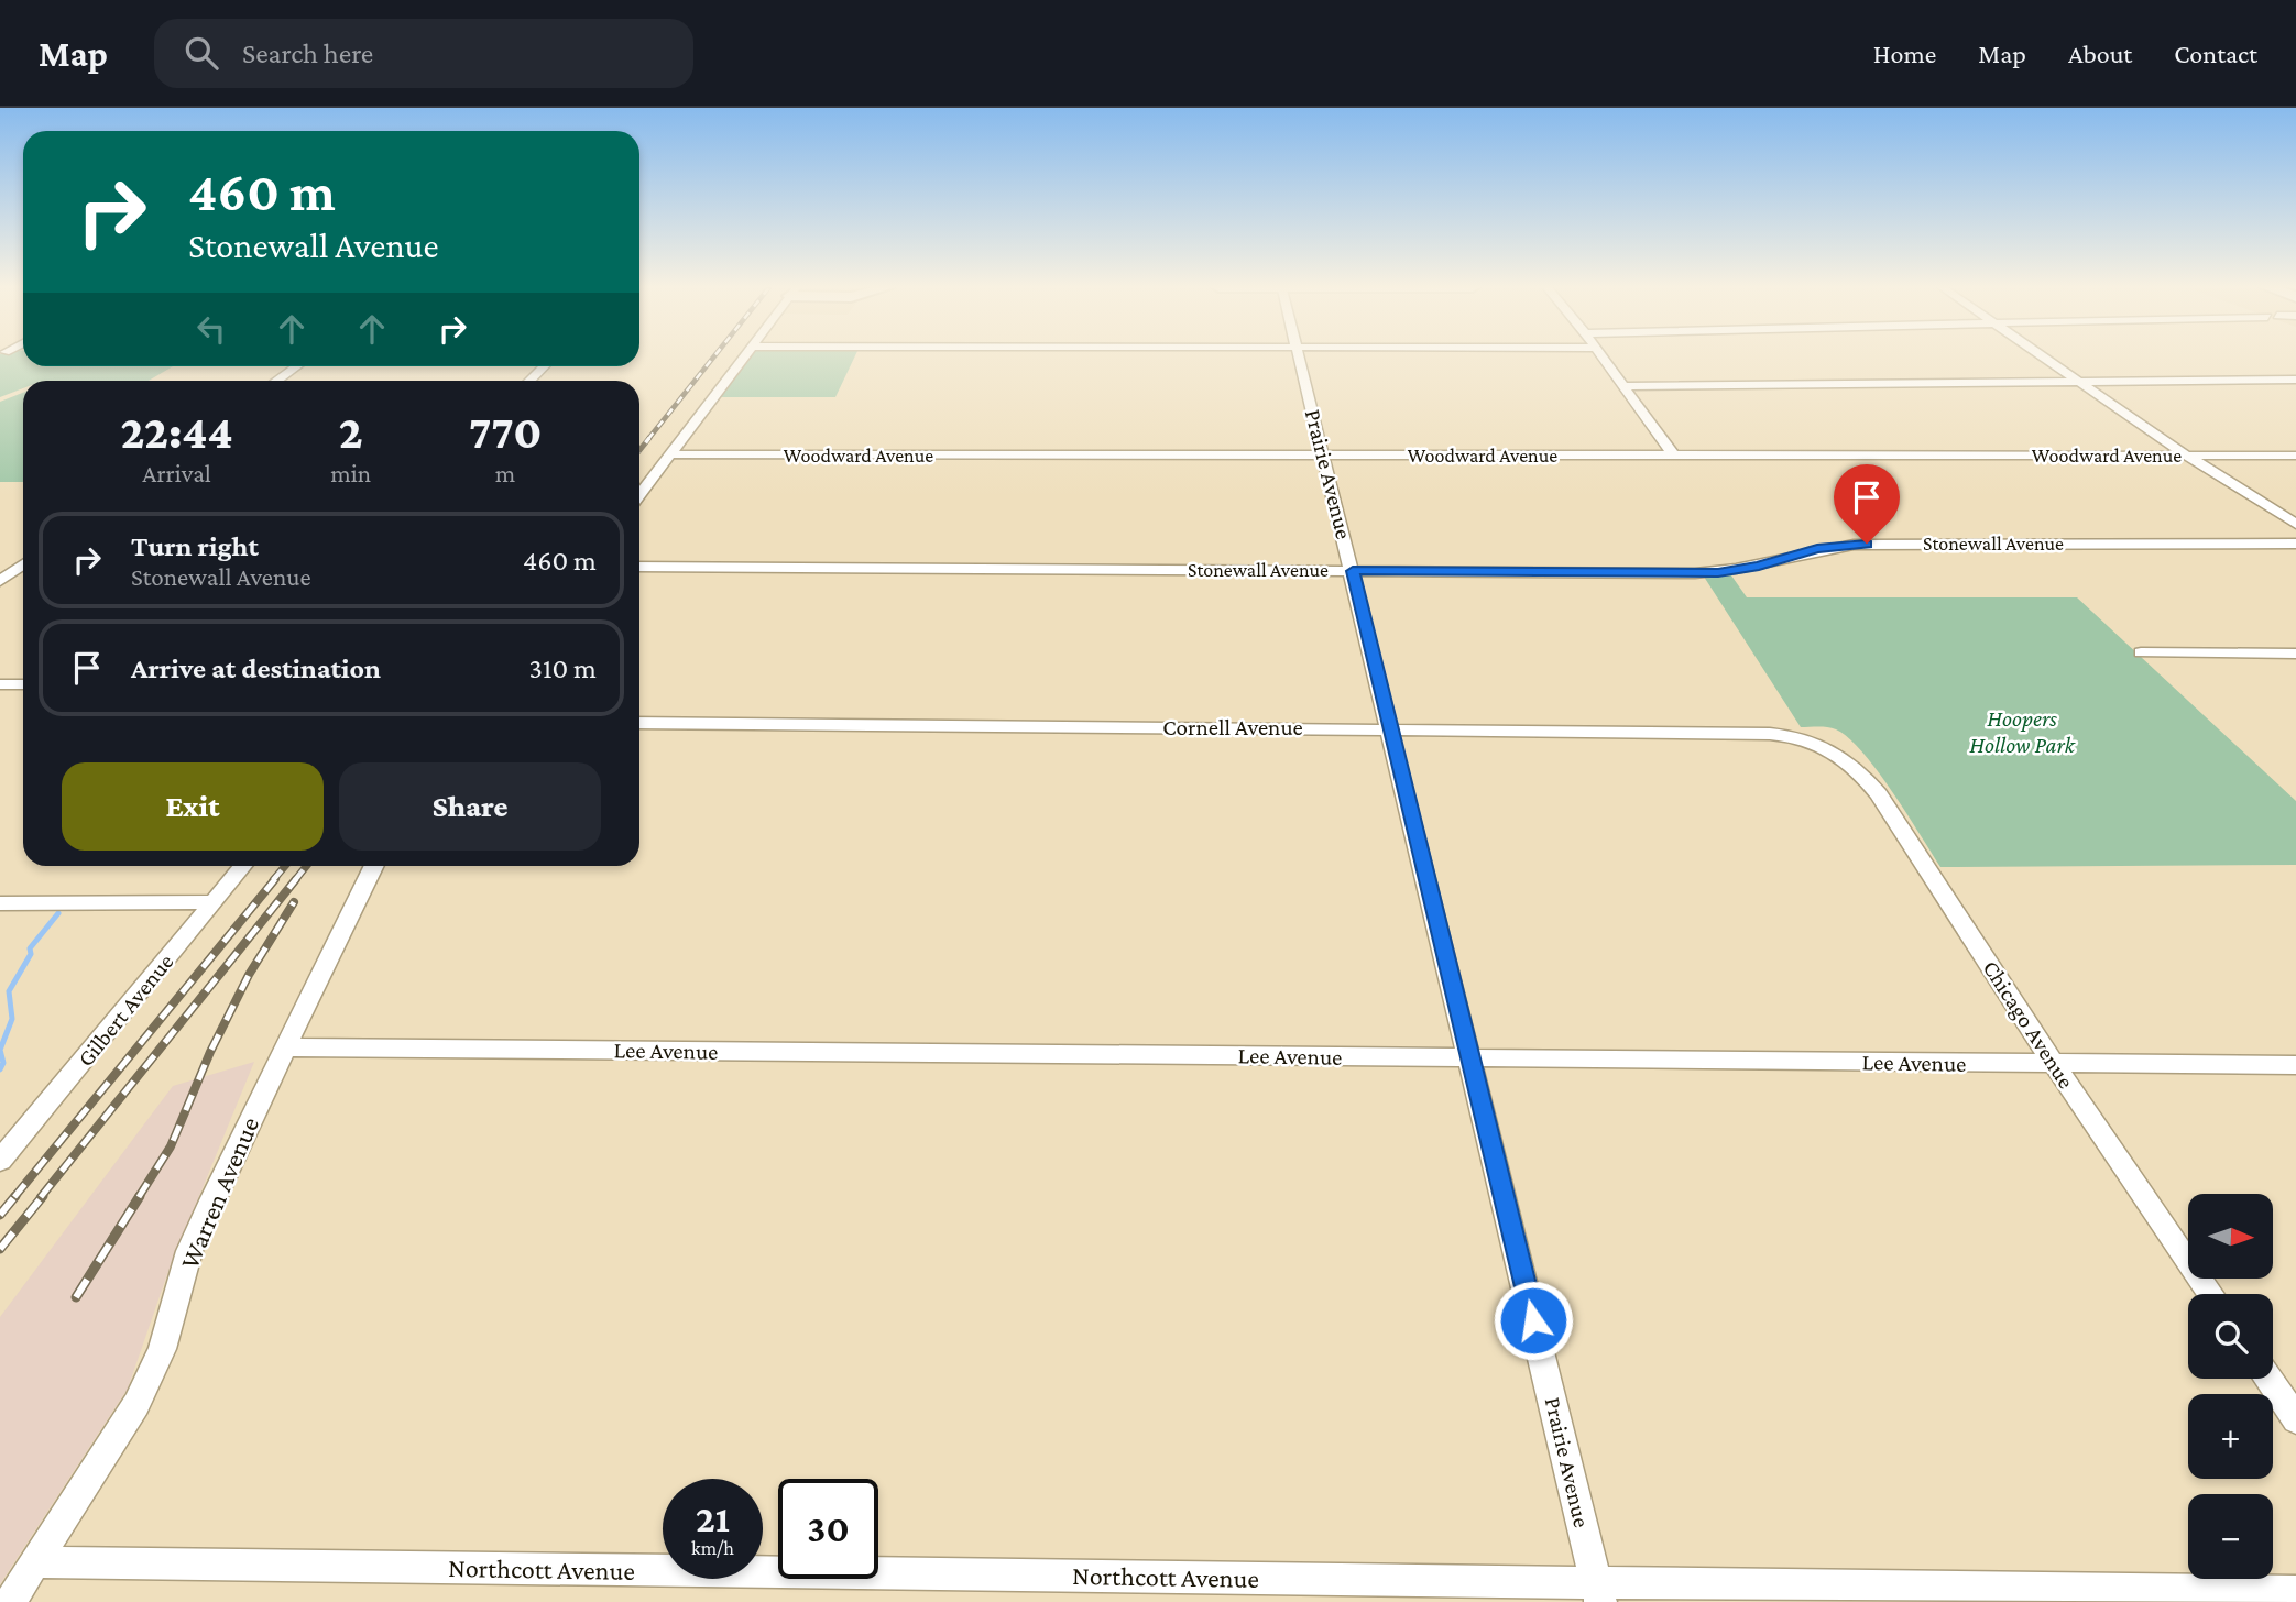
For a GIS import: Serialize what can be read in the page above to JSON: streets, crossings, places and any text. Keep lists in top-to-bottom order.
{
  "streets": {
    "street": [
      "Woodward Avenue",
      "Prairie Avenue",
      "Stonewall Avenue",
      "Cornell Avenue",
      "Gilbert Avenue",
      "Chicago Avenue",
      "Lee Avenue",
      "Warren Avenue",
      "Northcott Avenue"
    ]
  },
  "crossings": [
    ["Woodward Avenue", "Prairie Avenue"],
    ["Prairie Avenue", "Stonewall Avenue"],
    ["Prairie Avenue", "Cornell Avenue"],
    ["Prairie Avenue", "Lee Avenue"],
    ["Prairie Avenue", "Northcott Avenue"],
    ["Cornell Avenue", "Chicago Avenue"],
    ["Chicago Avenue", "Lee Avenue"],
    ["Lee Avenue", "Warren Avenue"],
    ["Warren Avenue", "Northcott Avenue"]
  ],
  "parks": ["Hoopers Hollow Park"],
  "north": "right",
  "page": {
    "header": "Map",
    "search": "Search here",
    "nav": [
      "Home",
      "Map",
      "About",
      "Contact"
    ],
    "turn": ["460 m", "Stonewall Avenue"],
    "eta": [
      "22:44",
      "Arrival",
      "2",
      "min",
      "770",
      "m"
    ],
    "list": [
      {
        "name": "Turn right",
        "note": "Stonewall Avenue",
        "value": "460 m"
      },
      {
        "name": "Arrive at destination",
        "value": "310 m"
      }
    ],
    "buttons": ["Exit", "Share"],
    "map_buttons": ["+", "−"],
    "speed": "21 km/h",
    "limit": "30"
  }
}
